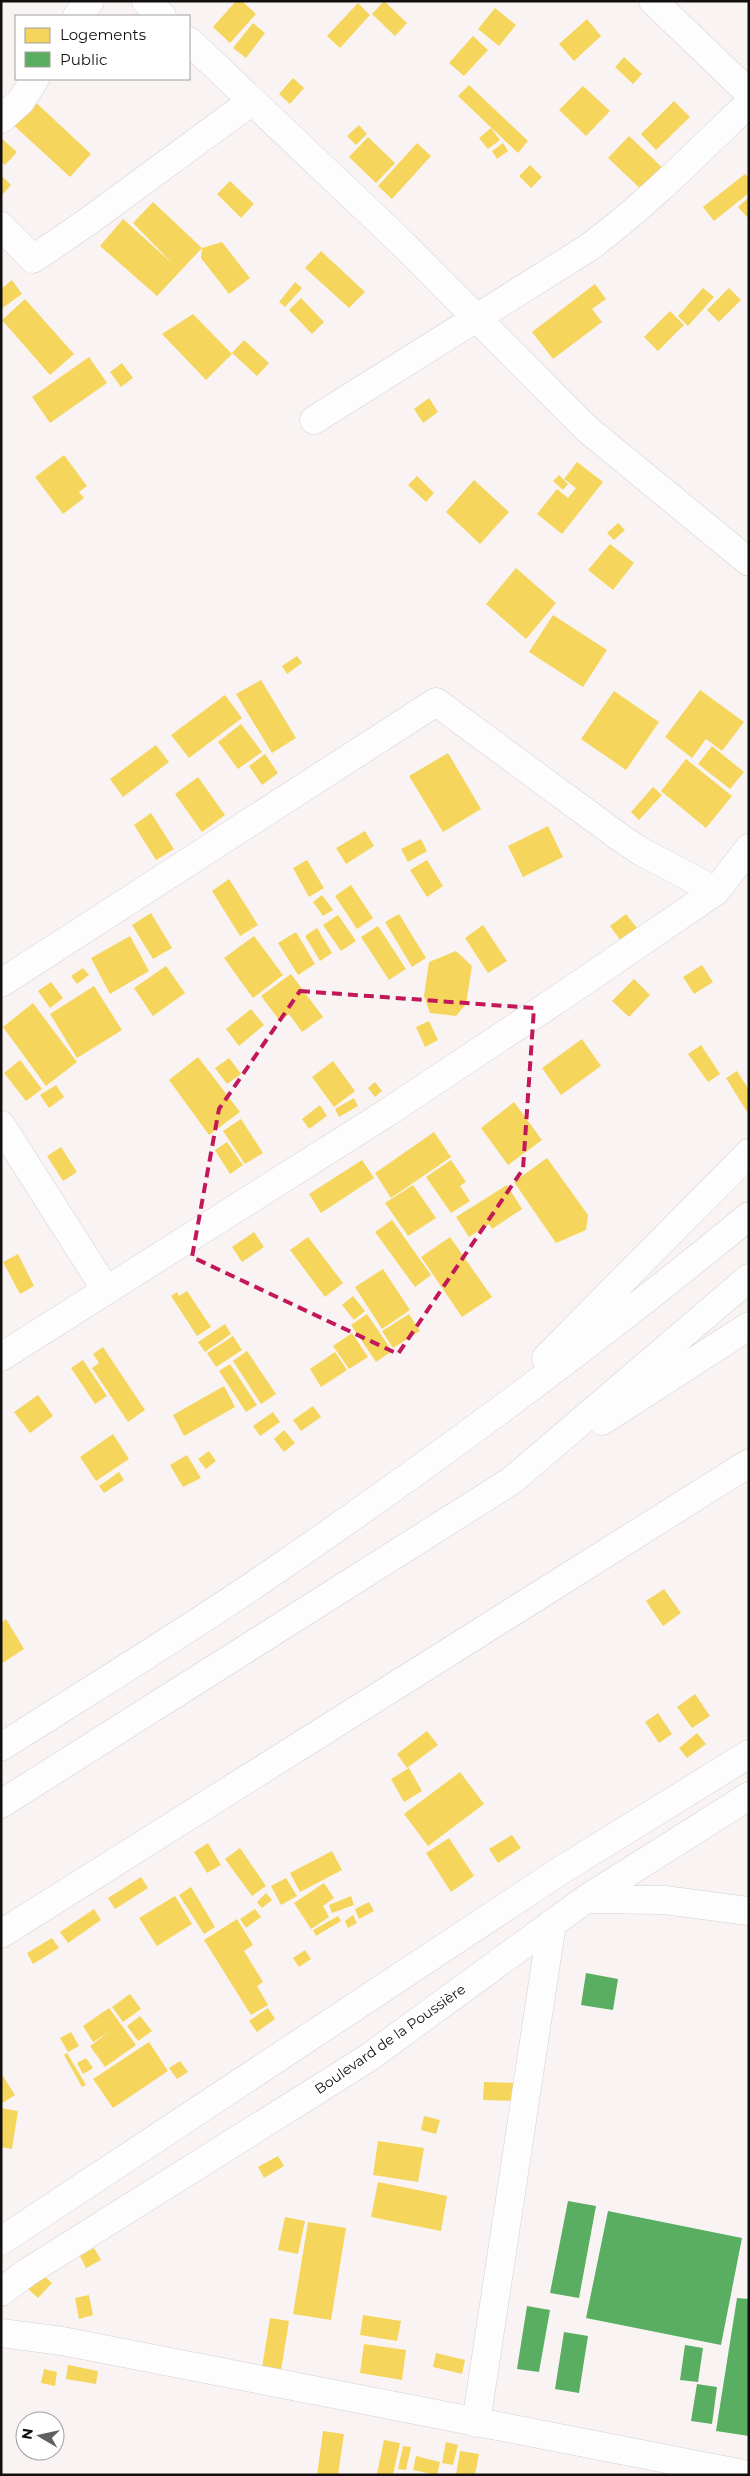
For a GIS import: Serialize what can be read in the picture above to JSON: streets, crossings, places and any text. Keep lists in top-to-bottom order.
{
  "streets": {
    "street": ["Boulevard de la Poussière"]
  },
  "legend": ["Logements", "Public"],
  "north": "left"
}
